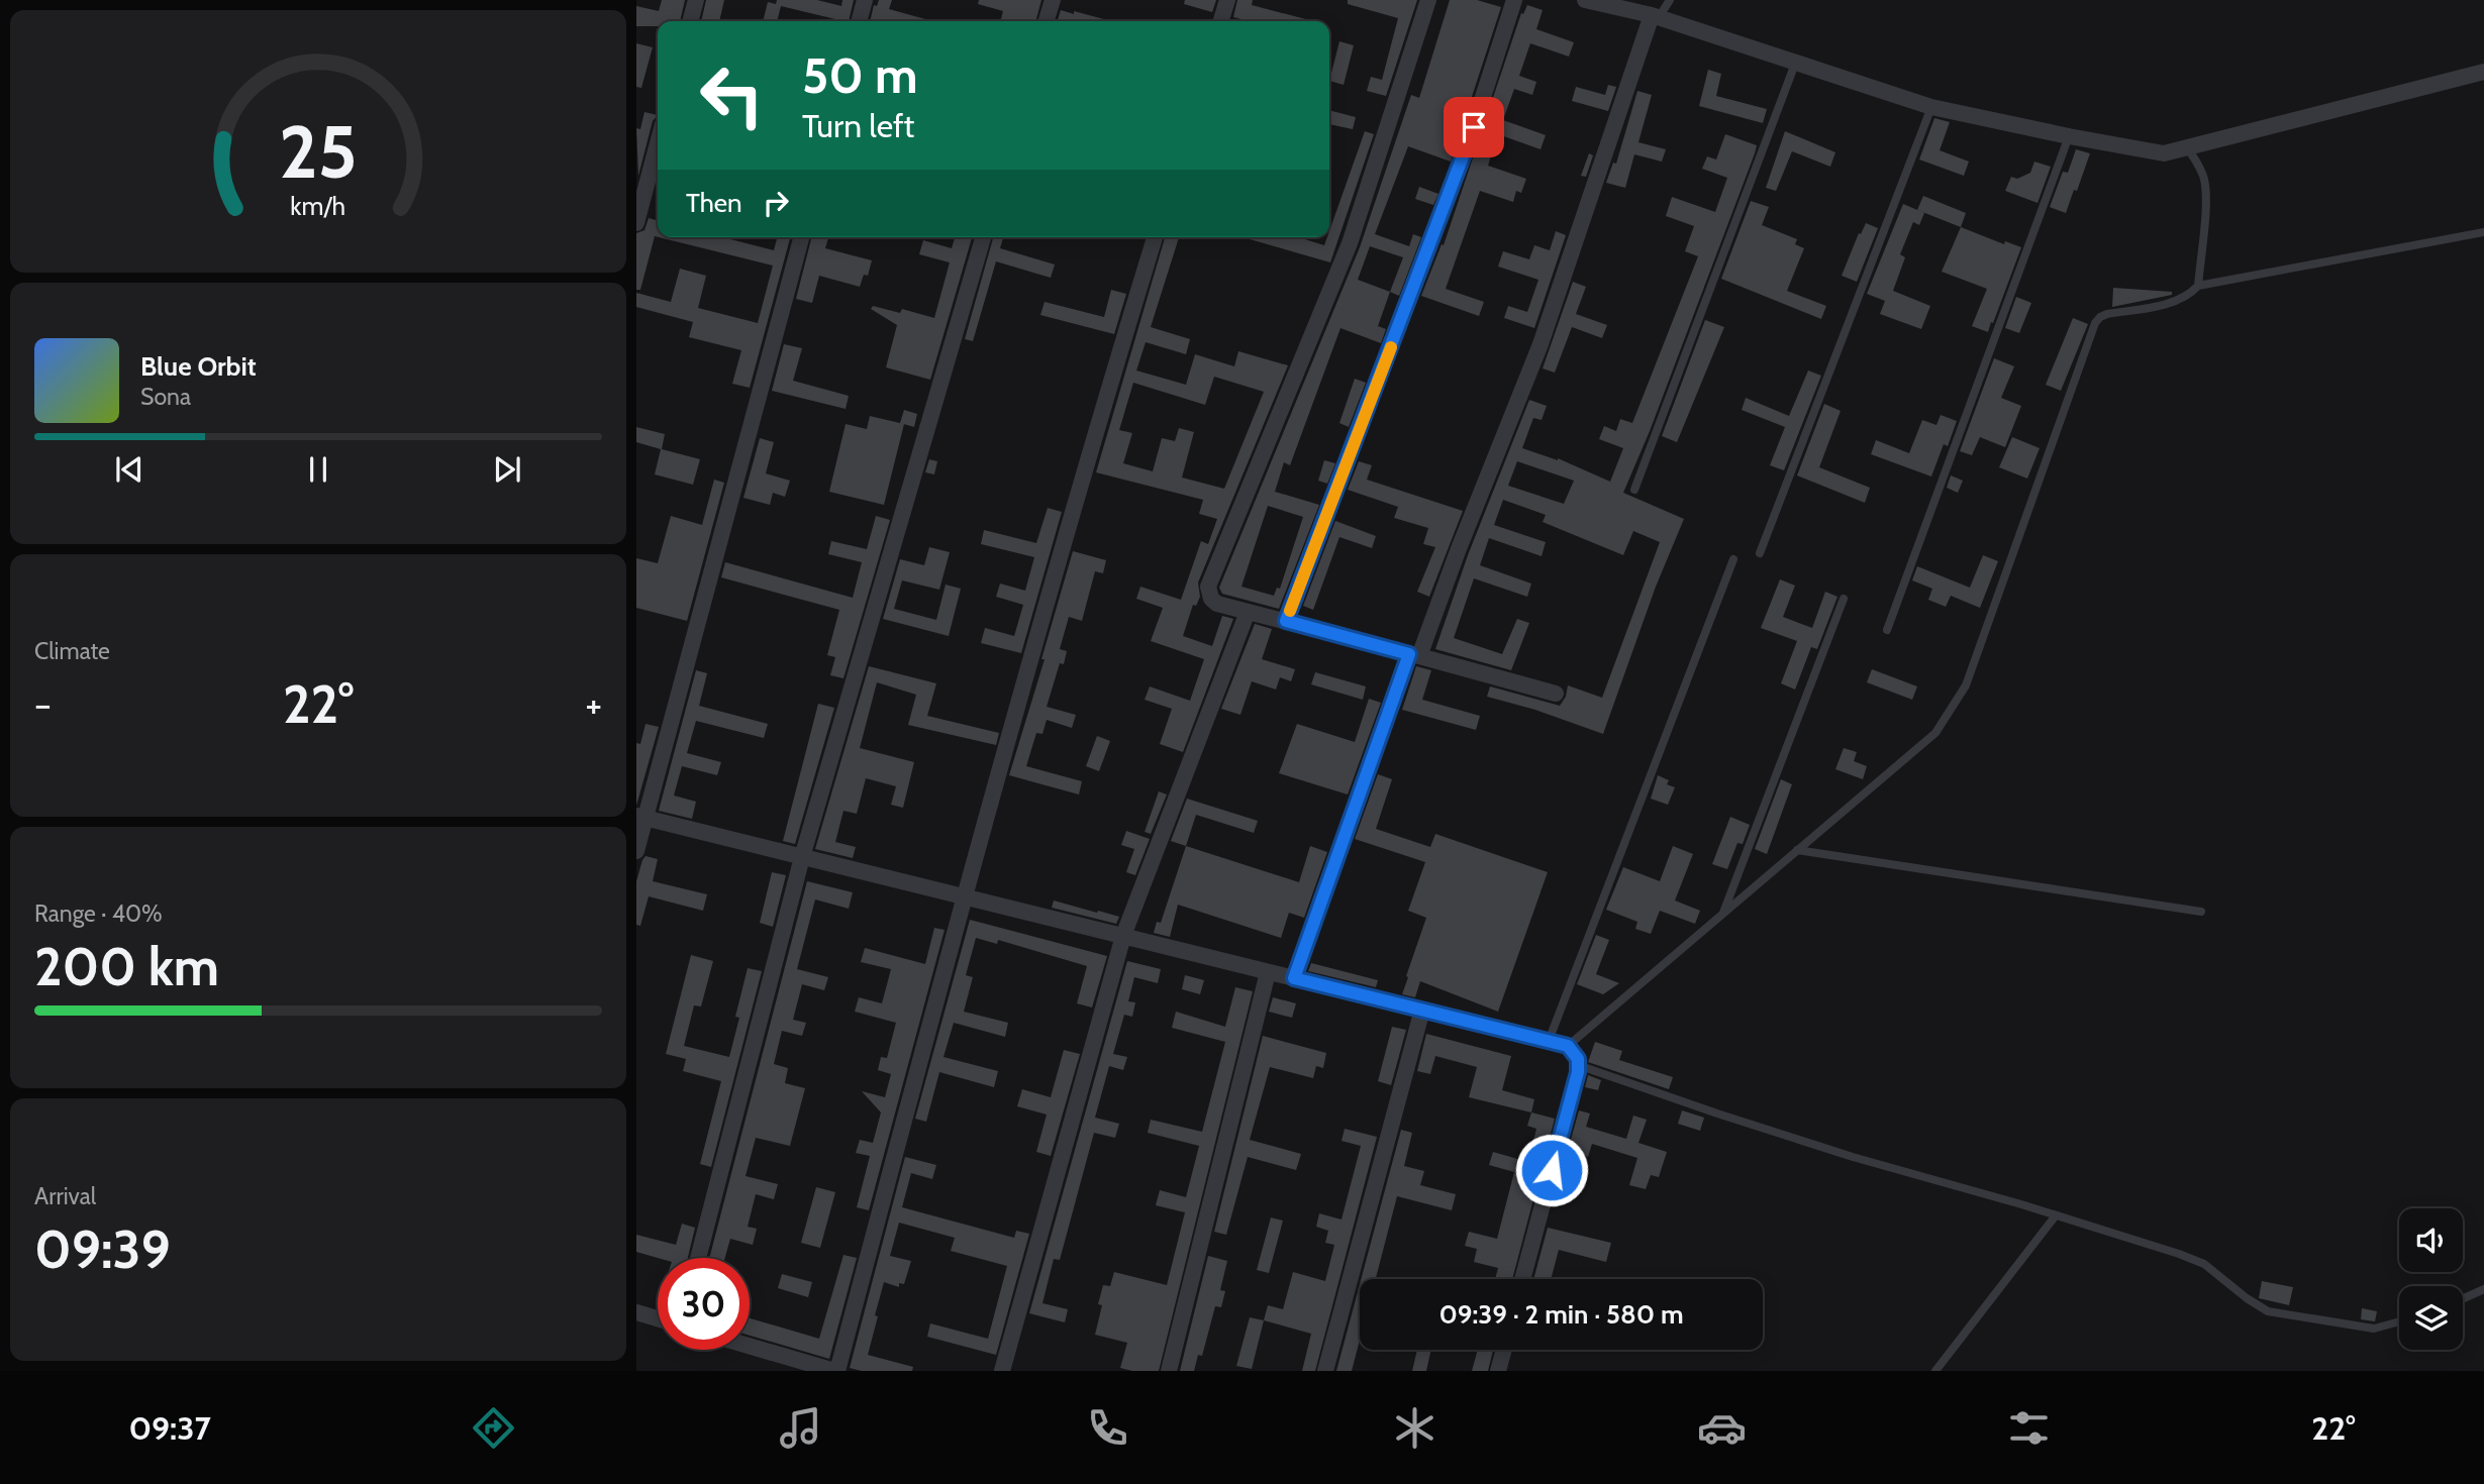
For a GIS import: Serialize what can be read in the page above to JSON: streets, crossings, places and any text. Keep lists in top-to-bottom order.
{
  "page": {
    "turn": ["50 m", "Turn left"],
    "then": "Then",
    "song": ["Blue Orbit", "Sona"],
    "tile": [
      "Climate",
      ["Range · 40%", "200 km"],
      ["Arrival", "09:39"]
    ],
    "heat": ["−", "22°", "+"],
    "limit": "30",
    "trip": "09:39 · 2 min · 580 m",
    "tabs": ["09:37", "22°"],
    "gauge": ["25", "km/h"]
  }
}
